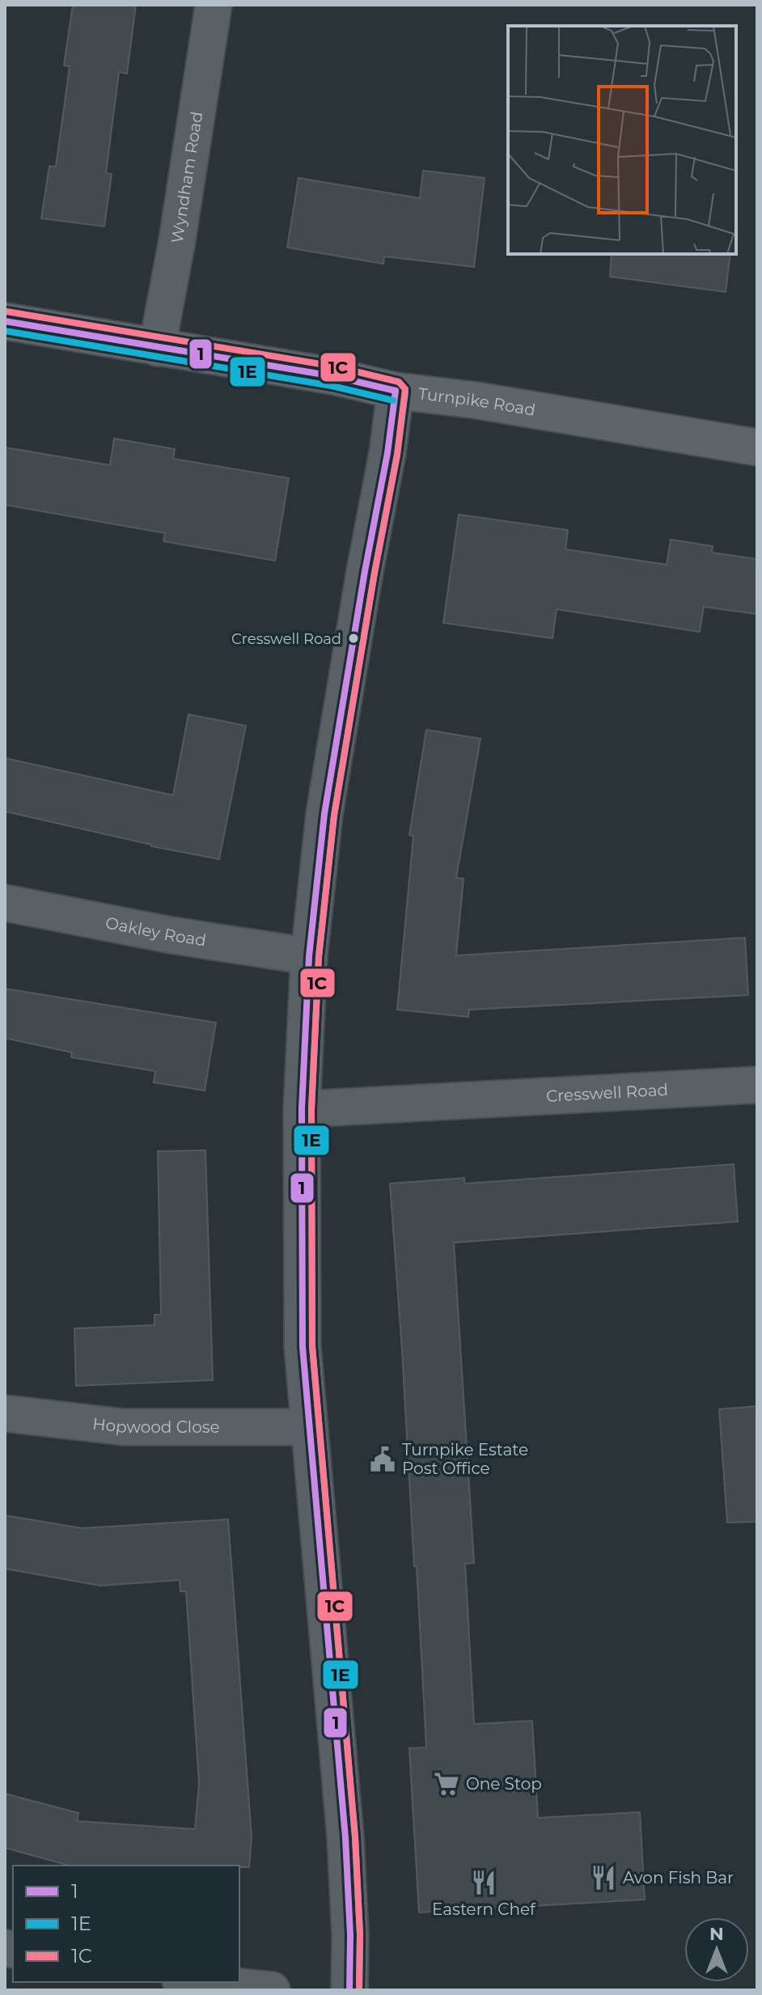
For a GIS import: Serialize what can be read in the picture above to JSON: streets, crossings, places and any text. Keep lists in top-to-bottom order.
{
  "streets": {
    "street": [
      "Wyndham Road",
      "Turnpike Road",
      "Oakley Road",
      "Cresswell Road",
      "Hopwood Close"
    ]
  },
  "crossings": [
    ["Wyndham Road", "Turnpike Road"]
  ],
  "places": {
    "other": ["Cresswell Road"],
    "public building": ["Turnpike Estate Post Office"],
    "supermarket": ["One Stop"],
    "restaurant": ["Avon Fish Bar", "Eastern Chef"]
  },
  "lines": ["transit line 1C", "transit line 1", "transit line 1E"],
  "legend": ["1", "1E", "1C"],
  "north": "top"
}
